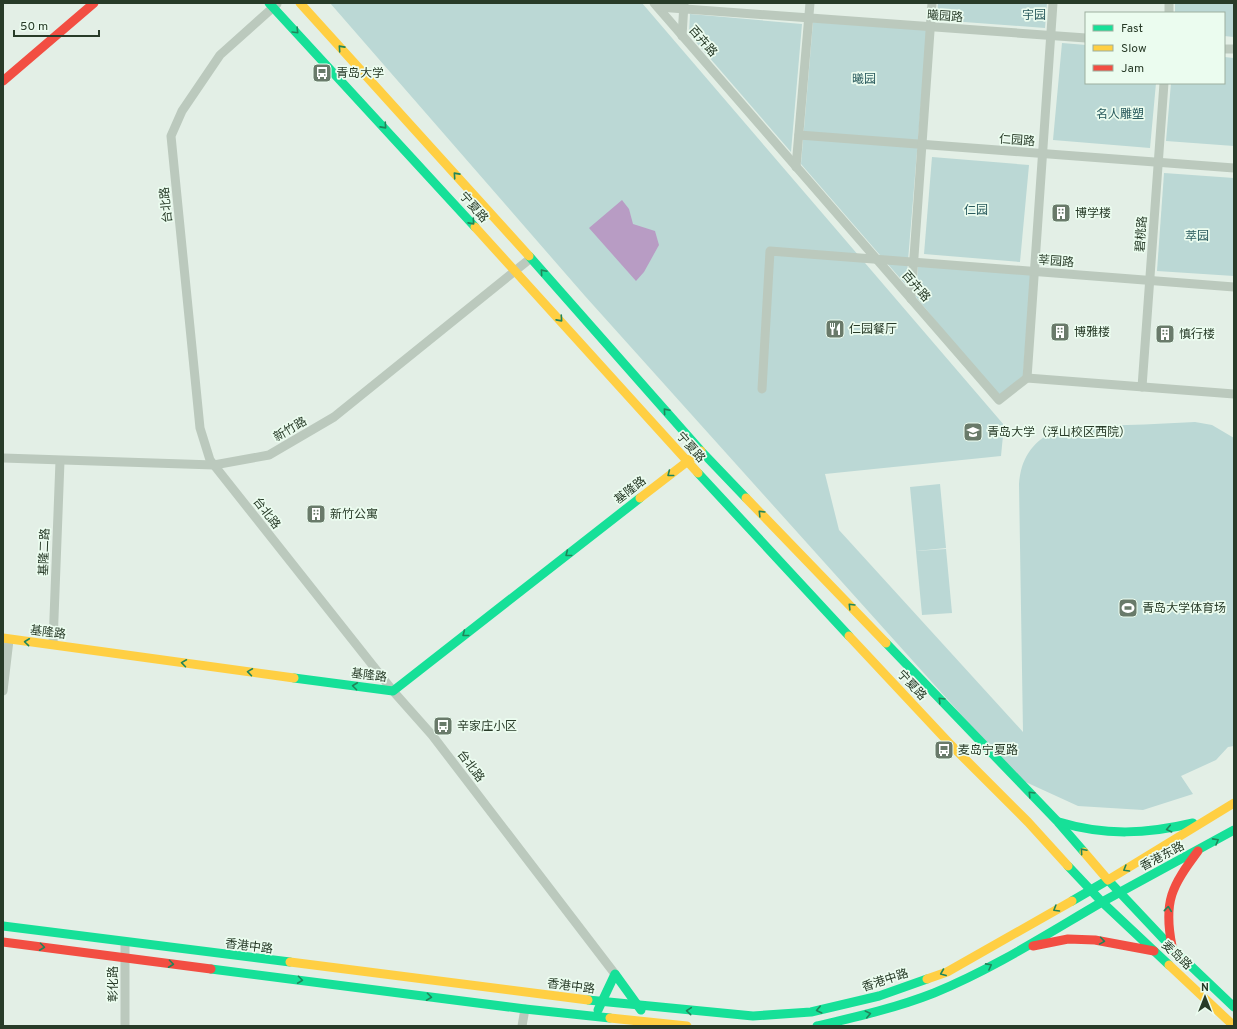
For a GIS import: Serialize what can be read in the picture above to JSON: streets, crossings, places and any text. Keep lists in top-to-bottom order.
{
  "streets": {
    "main road": [
      "宁夏路",
      "基隆路",
      "香港东路",
      "香港中路",
      "麦岛路"
    ],
    "street": [
      "曦园路",
      "百卉路",
      "仁园路",
      "台北路",
      "碧桃路",
      "新竹路",
      "基隆二路",
      "彰化路"
    ]
  },
  "crossings": [
    ["曦园路", "百卉路"],
    ["仁园路", "碧桃路"],
    ["台北路", "宁夏路"],
    ["台北路", "新竹路"],
    ["台北路", "基隆路"],
    ["宁夏路", "新竹路"],
    ["宁夏路", "基隆路"],
    ["宁夏路", "香港东路"],
    ["宁夏路", "香港中路"],
    ["宁夏路", "麦岛路"],
    ["新竹路", "基隆二路"],
    ["基隆路", "基隆二路"],
    ["香港东路", "香港中路"],
    ["香港东路", "麦岛路"],
    ["香港中路", "麦岛路"],
    ["香港中路", "彰化路"]
  ],
  "one_way": ["基隆路"],
  "parks": [
    "宇园",
    "曦园",
    "名人雕塑",
    "仁园",
    "萃园"
  ],
  "places": {
    "bus stop": ["青岛大学", "辛家庄小区", "麦岛宁夏路"],
    "building": [
      "博学楼",
      "博雅楼",
      "慎行楼",
      "新竹公寓"
    ],
    "restaurant": ["仁园餐厅"],
    "school or university": ["青岛大学（浮山校区西院）"],
    "sports": ["青岛大学体育场"]
  },
  "legend": ["Fast", "Slow", "Jam"],
  "scale_bar": "50 m",
  "north": "top"
}
